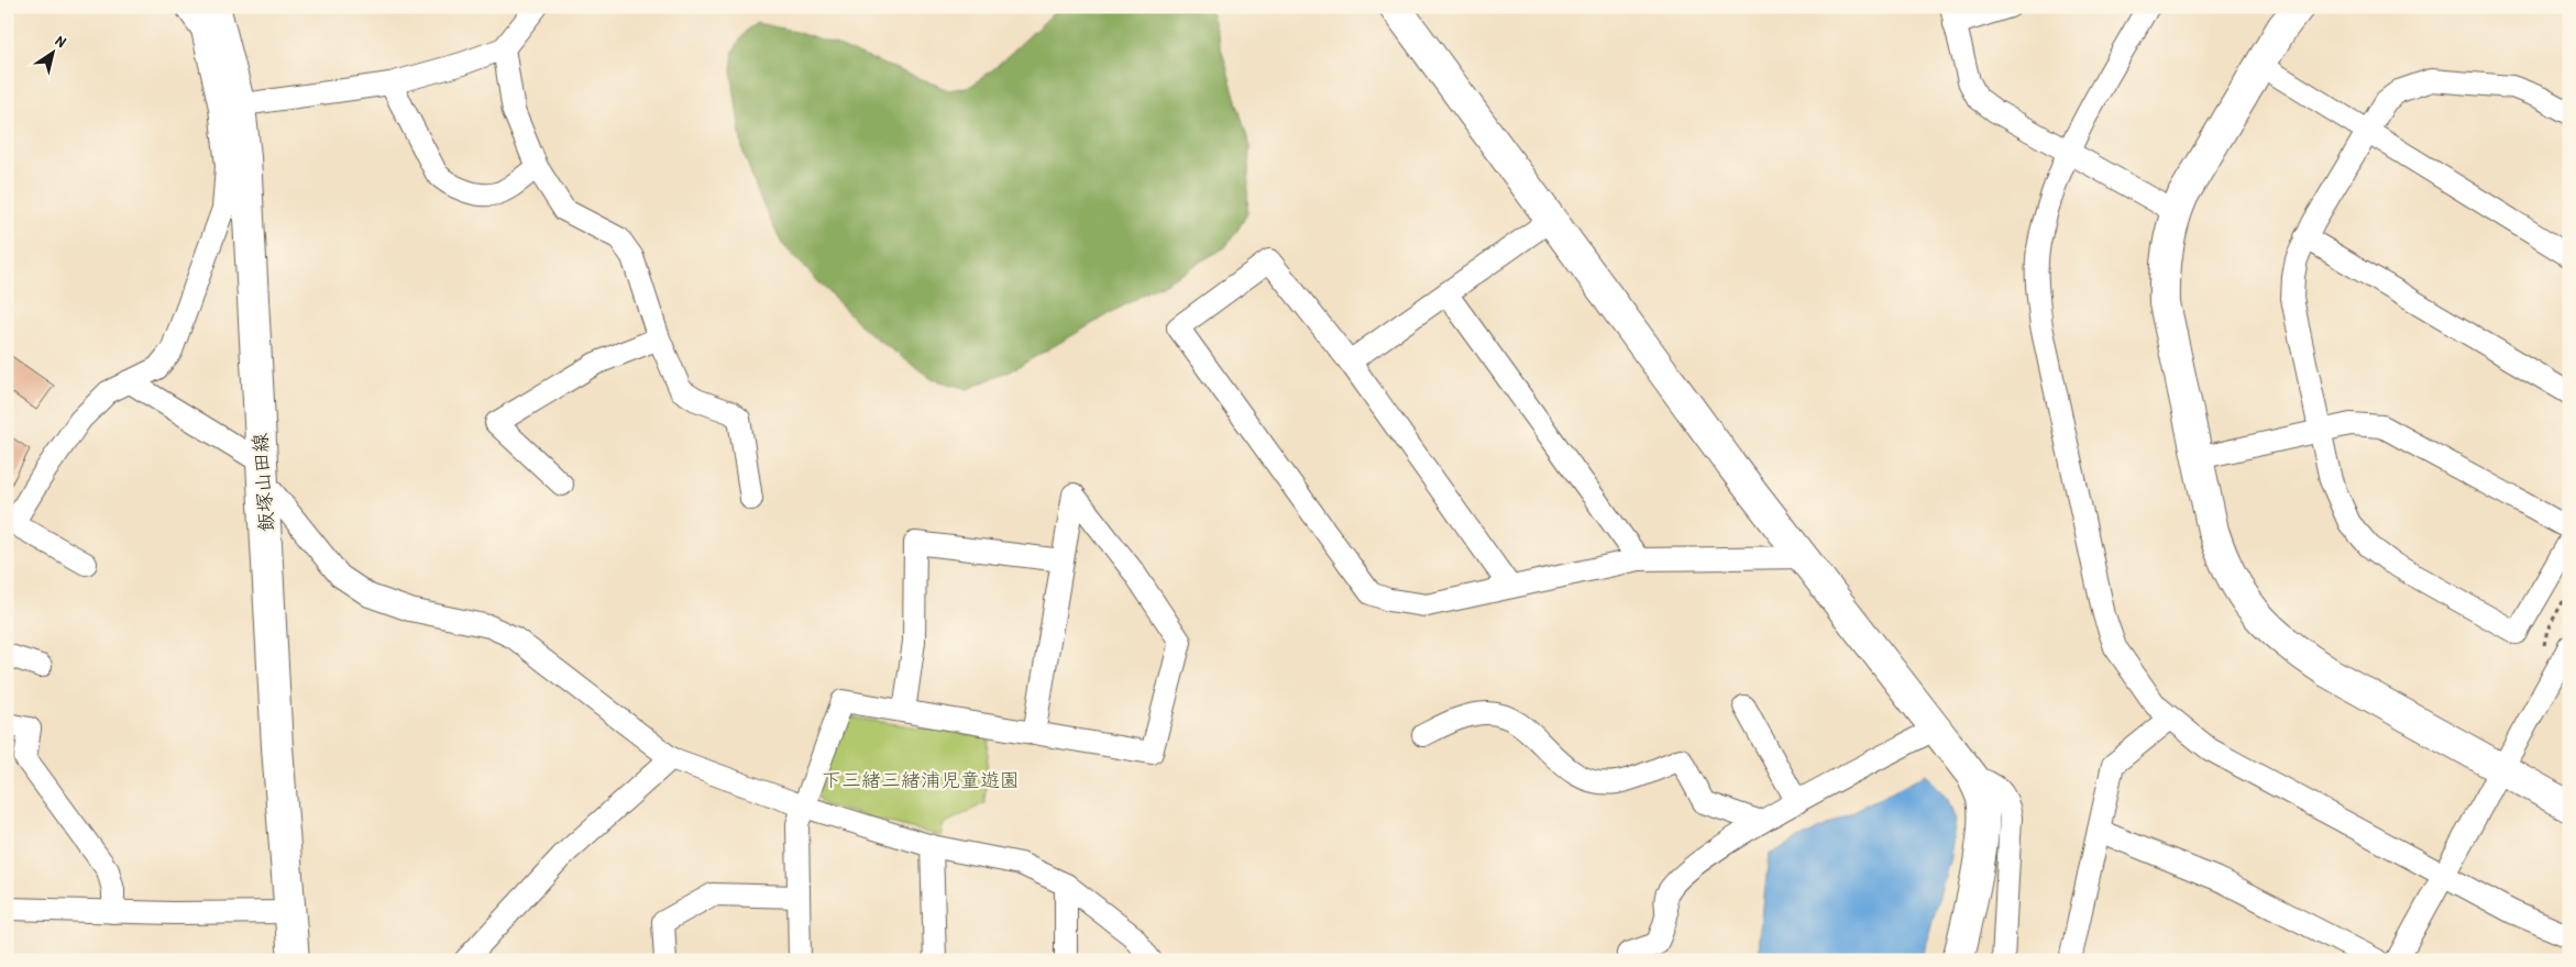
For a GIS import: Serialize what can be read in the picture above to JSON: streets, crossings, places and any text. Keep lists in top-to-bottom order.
{
  "streets": {
    "street": ["飯塚山田線"]
  },
  "parks": ["下三緒三緒浦児童遊園"],
  "north": "top right"
}
